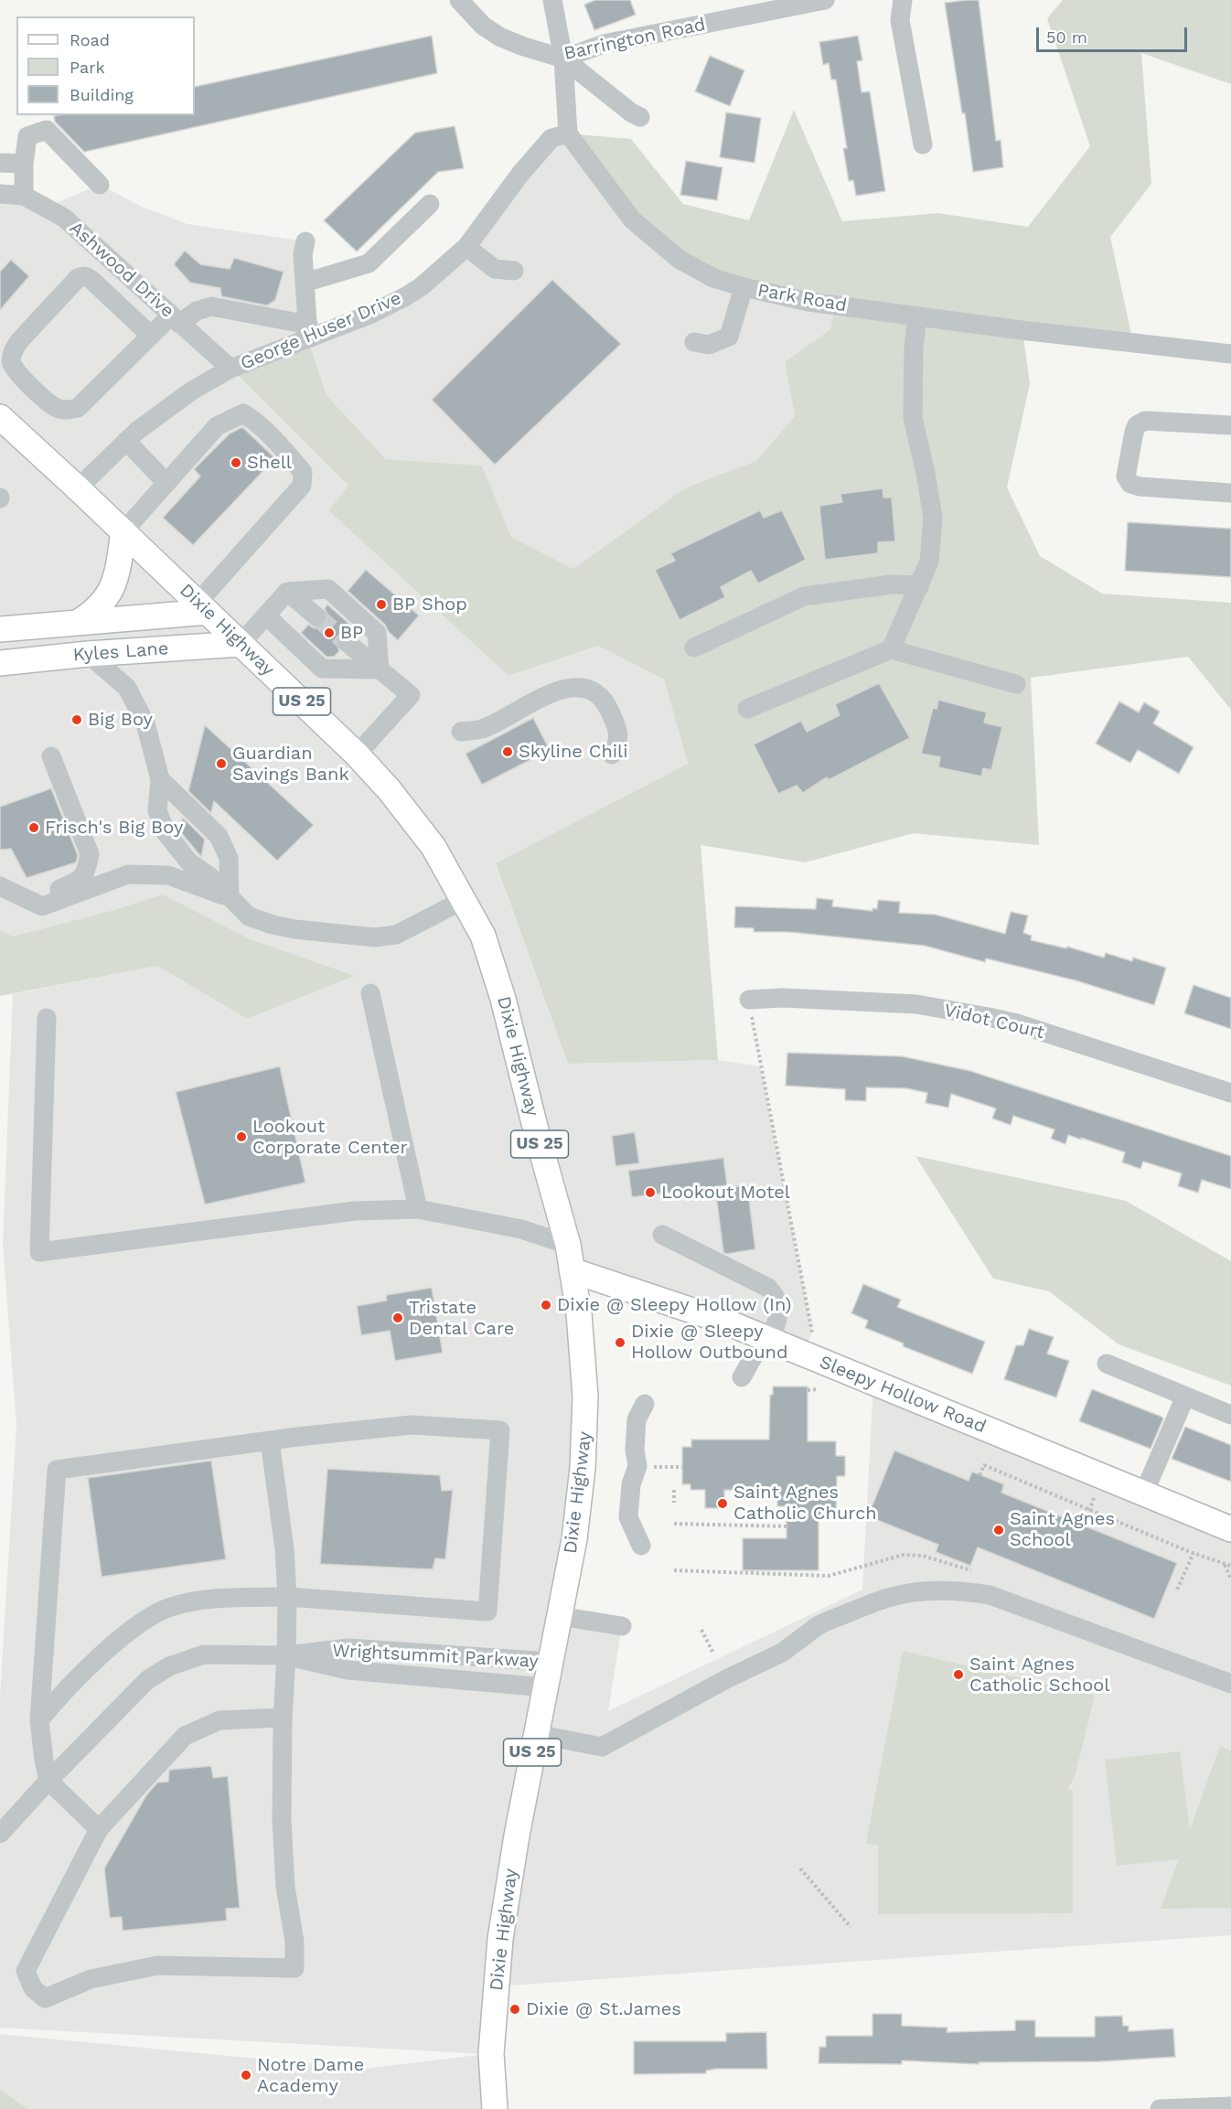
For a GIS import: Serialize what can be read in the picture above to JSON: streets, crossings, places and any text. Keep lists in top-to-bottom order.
{
  "streets": {
    "main road": [
      "Dixie Highway",
      "Kyles Lane",
      "US 25",
      "Sleepy Hollow Road"
    ],
    "street": [
      "Barrington Road",
      "Ashwood Drive",
      "Park Road",
      "George Huser Drive",
      "Vidot Court",
      "Wrightsummit Parkway"
    ]
  },
  "crossings": [
    ["Ashwood Drive", "George Huser Drive"],
    ["Park Road", "George Huser Drive"],
    ["George Huser Drive", "Dixie Highway"],
    ["Dixie Highway", "Kyles Lane"],
    ["Dixie Highway", "Sleepy Hollow Road"],
    ["Dixie Highway", "Wrightsummit Parkway"]
  ],
  "places": [
    "Shell",
    "BP Shop",
    "BP",
    "Big Boy",
    "Skyline Chili",
    "Guardian Savings Bank",
    "Frisch's Big Boy",
    "Lookout Corporate Center",
    "Lookout Motel",
    "Dixie @ Sleepy Hollow (In)",
    "Tristate Dental Care",
    "Dixie @ Sleepy Hollow Outbound",
    "Saint Agnes Catholic Church",
    "Saint Agnes School",
    "Saint Agnes Catholic School",
    "Dixie @ St.James",
    "Notre Dame Academy"
  ],
  "legend": ["Road", "Park", "Building"],
  "scale_bar": "50 m"
}
